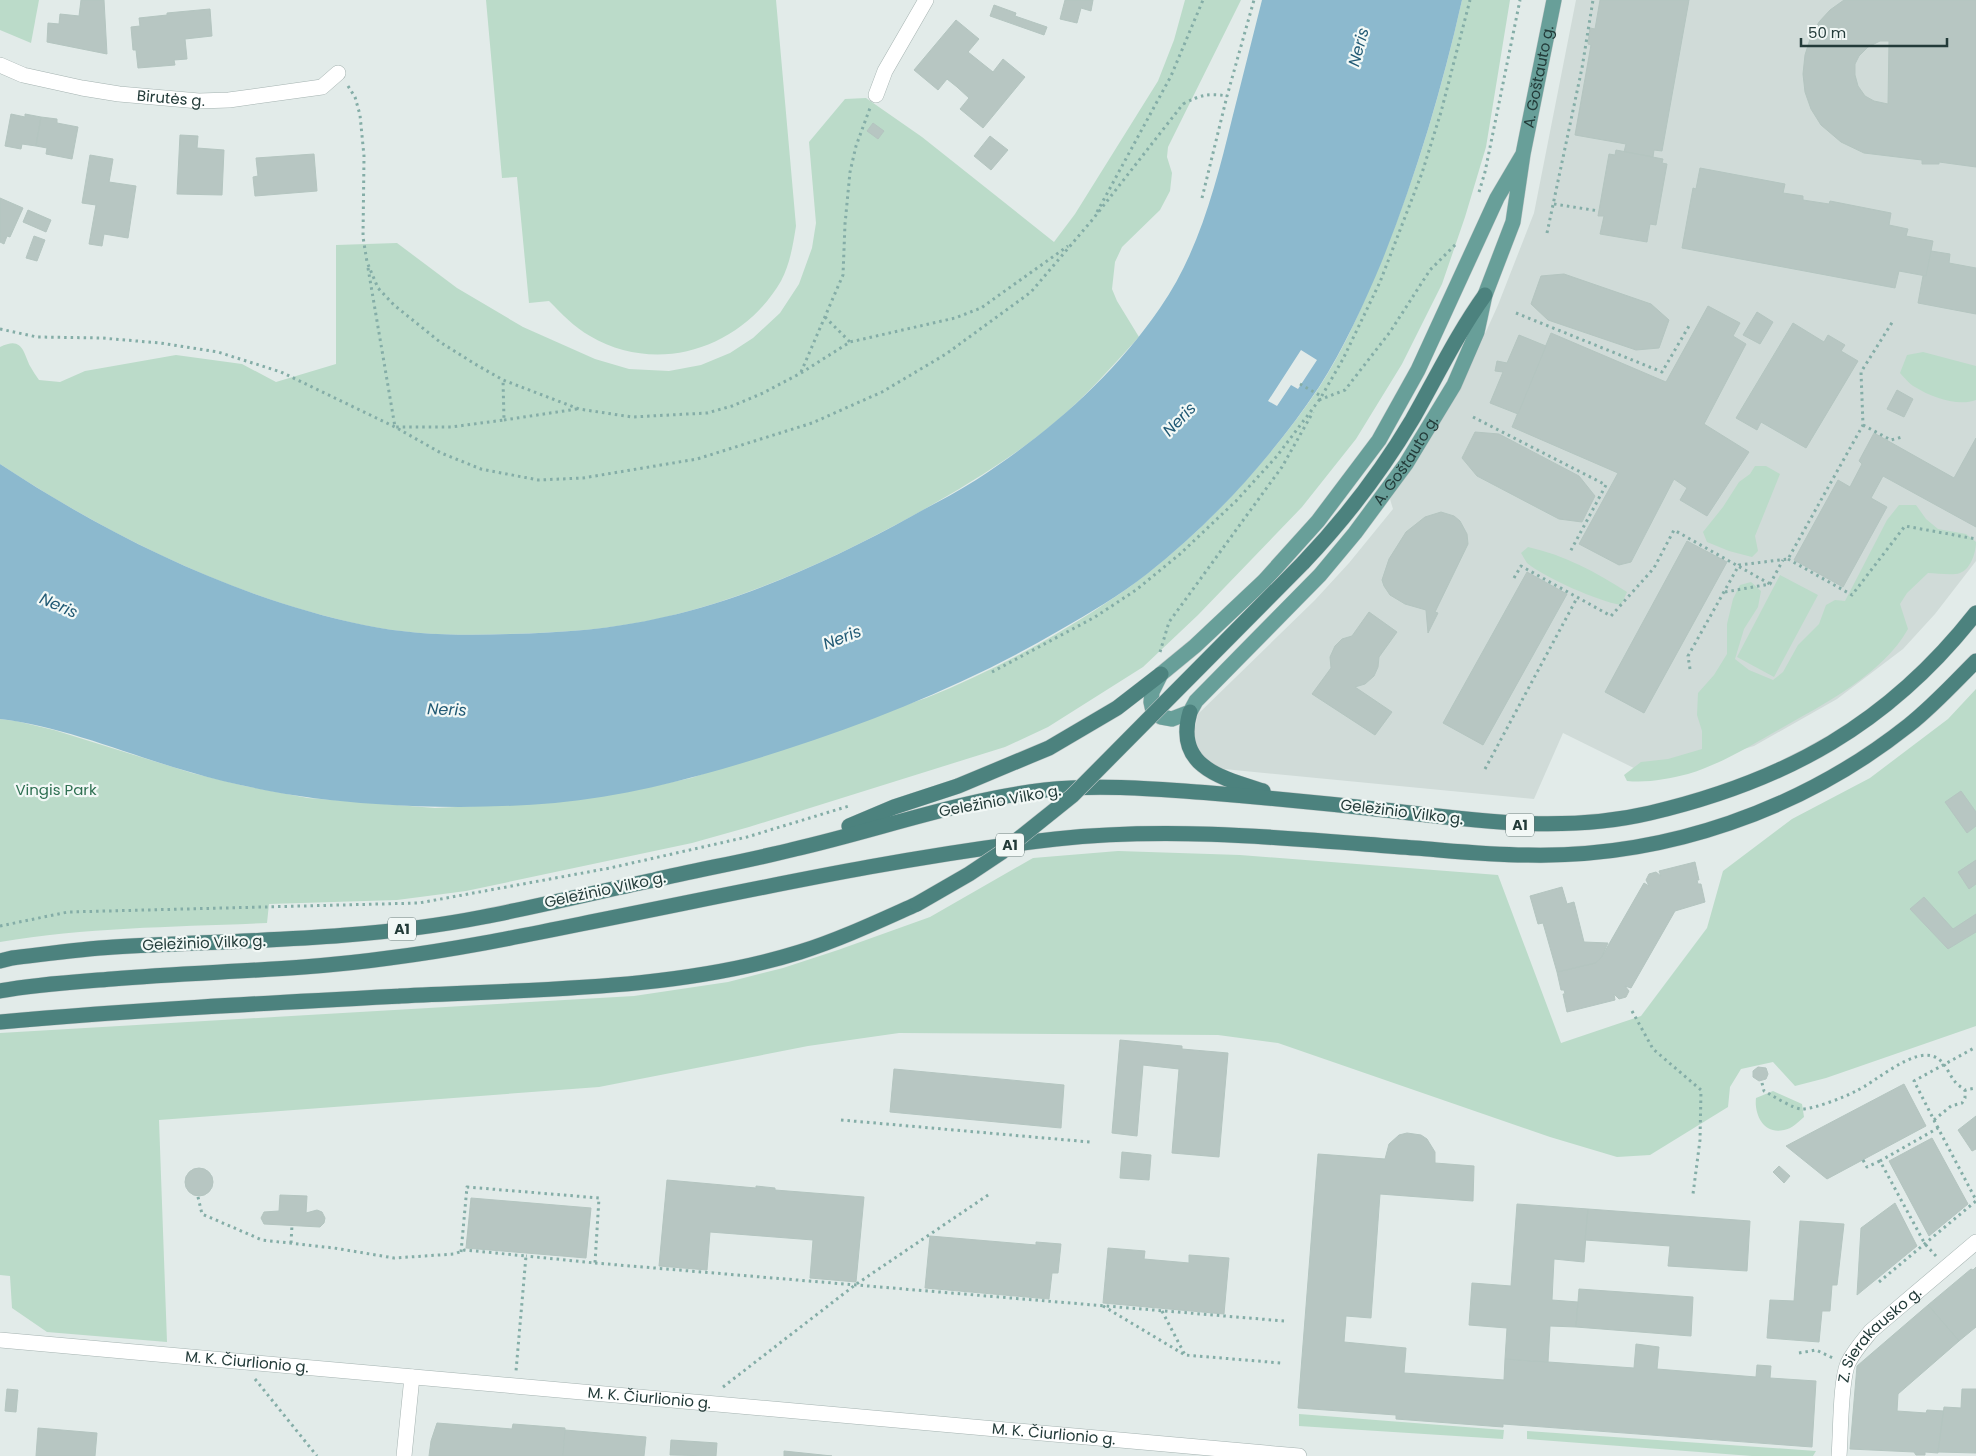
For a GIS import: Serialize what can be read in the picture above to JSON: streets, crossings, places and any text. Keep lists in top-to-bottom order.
{
  "streets": {
    "highway": ["Geležinio Vilko g.", "A1"],
    "main road": ["A. Goštauto g."],
    "street": ["Birutės g.", "Z. Sierakausko g.", "M. K. Čiurlionio g."]
  },
  "water": ["Neris"],
  "parks": ["Vingis Park"],
  "scale_bar": "50 m"
}
